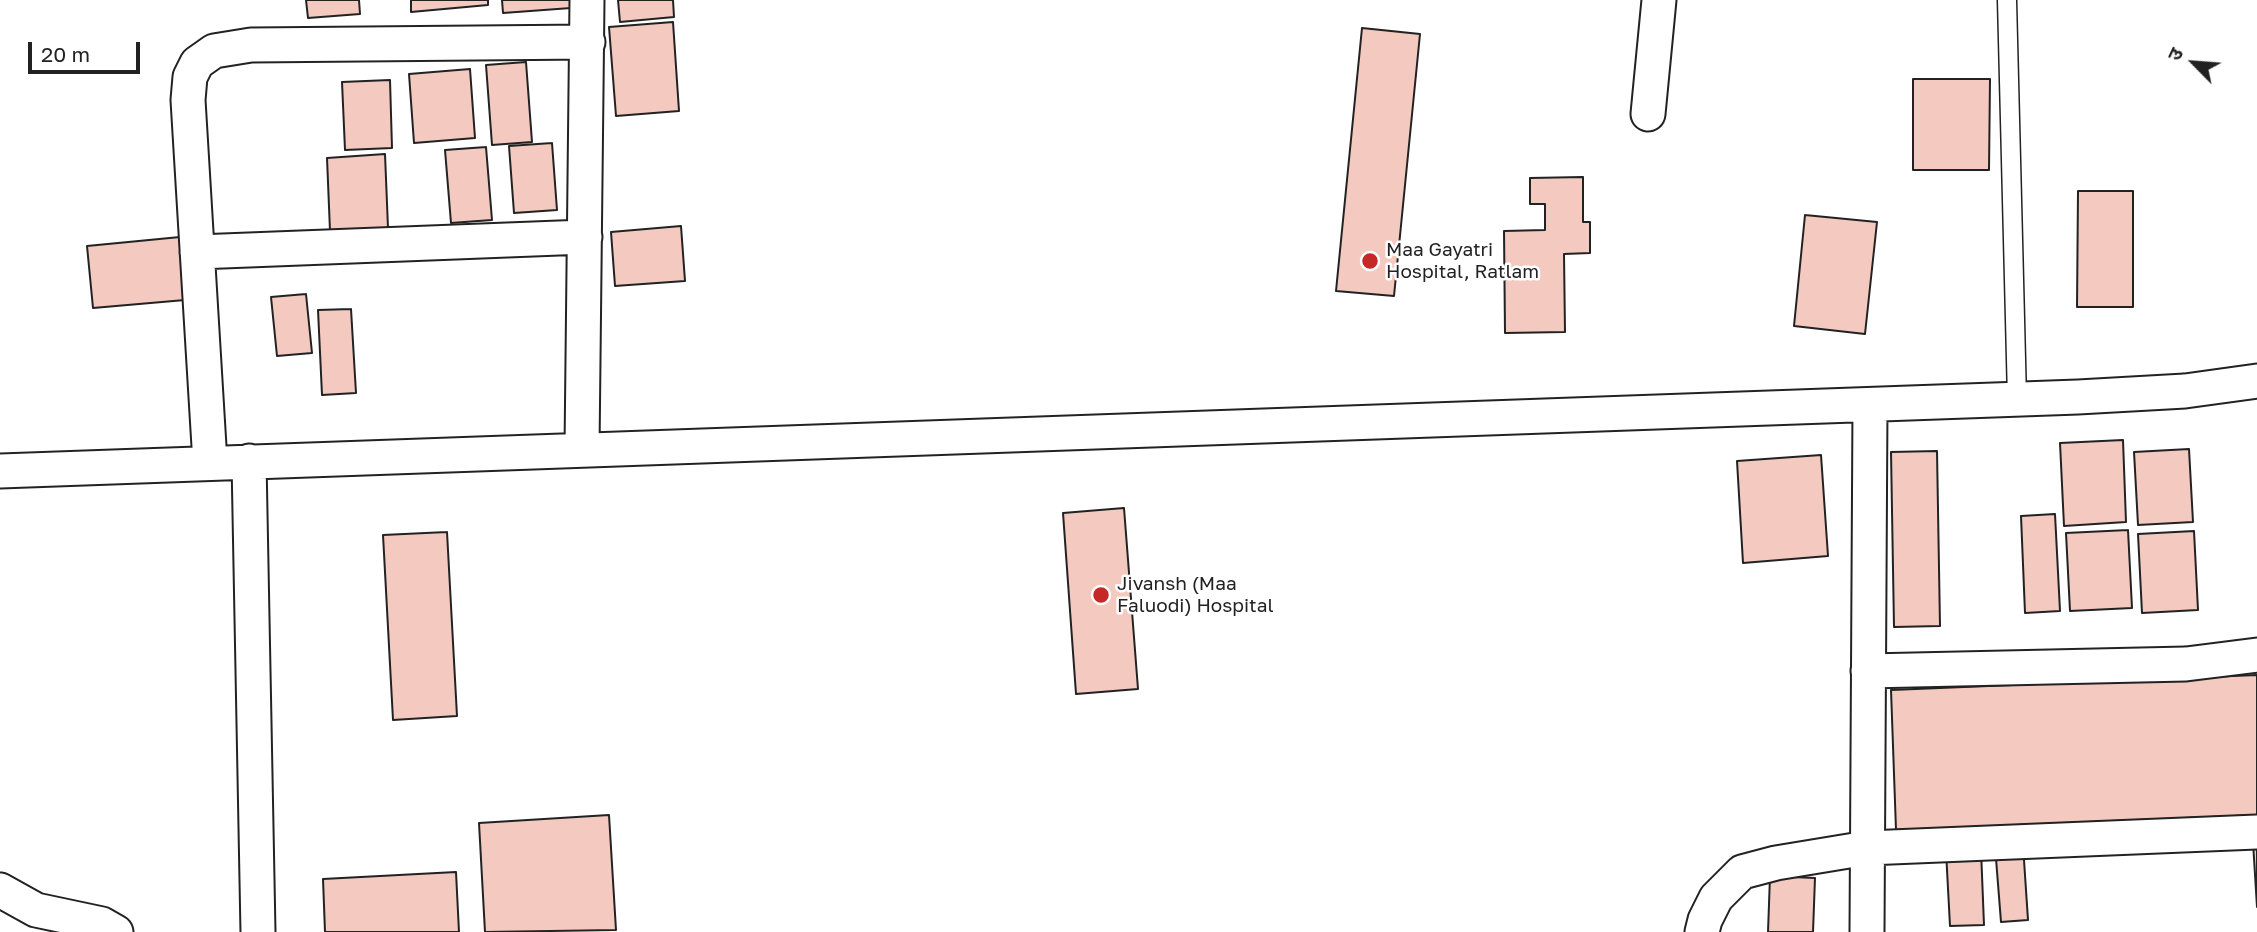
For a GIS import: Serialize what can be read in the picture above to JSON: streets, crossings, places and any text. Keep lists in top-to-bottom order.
{
  "places": ["Maa Gayatri Hospital, Ratlam", "Jivansh (Maa Faluodi) Hospital"],
  "scale_bar": "20 m",
  "north": "top left"
}
